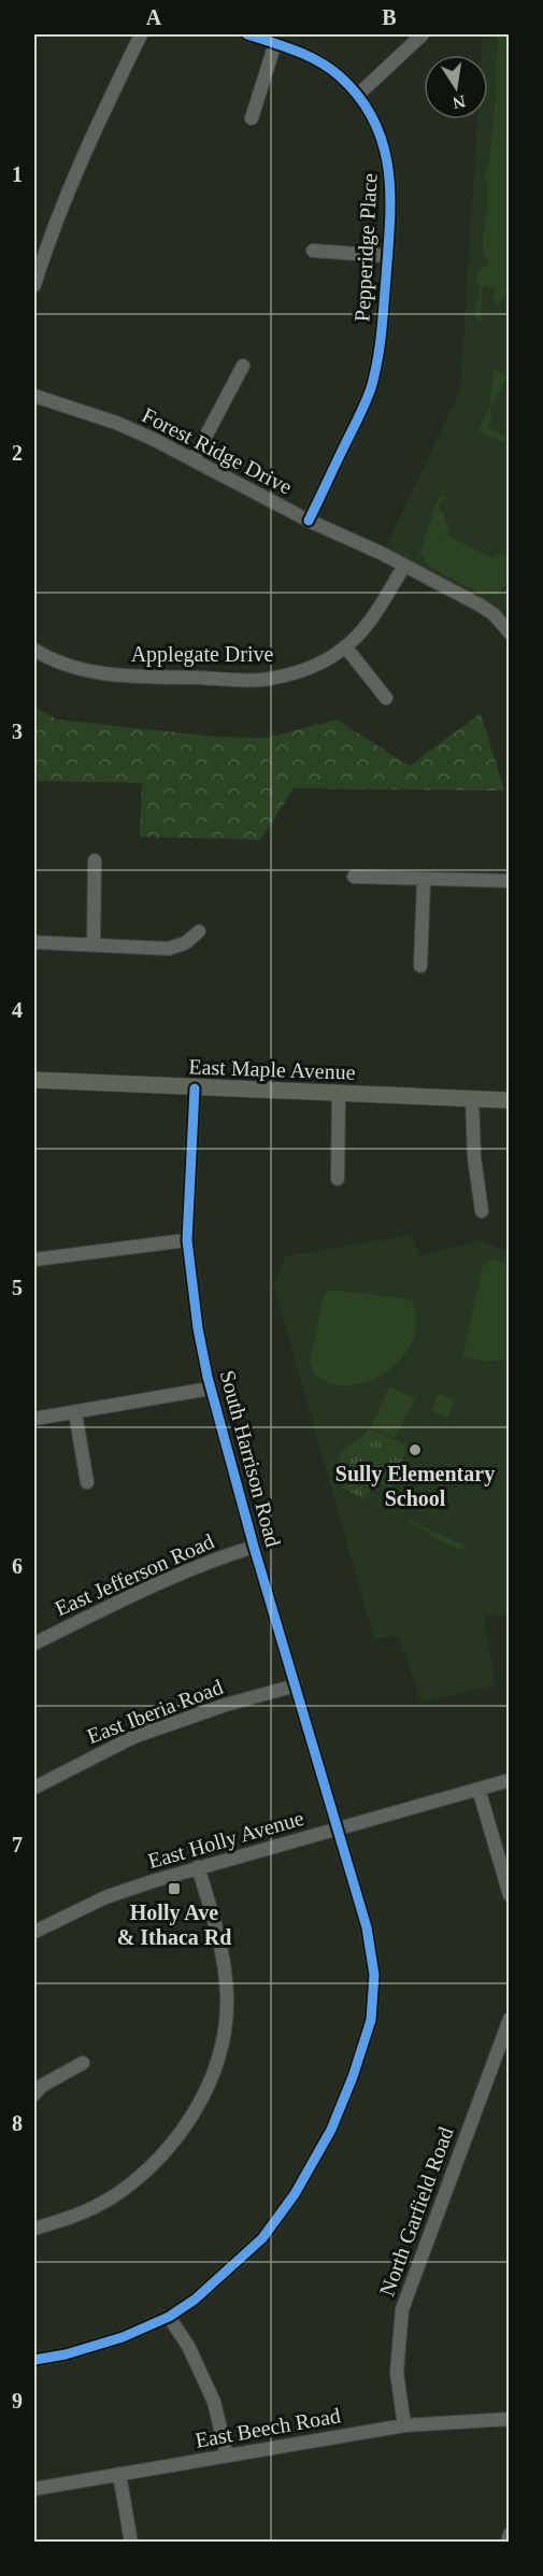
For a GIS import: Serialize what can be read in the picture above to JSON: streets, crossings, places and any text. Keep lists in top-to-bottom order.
{
  "streets": {
    "main road": ["East Maple Avenue"],
    "street": [
      "Pepperidge Place",
      "Forest Ridge Drive",
      "Applegate Drive",
      "South Harrison Road",
      "East Jefferson Road",
      "East Iberia Road",
      "East Holly Avenue",
      "North Garfield Road",
      "East Beech Road"
    ]
  },
  "crossings": [
    ["Pepperidge Place", "Forest Ridge Drive"],
    ["Forest Ridge Drive", "Applegate Drive"],
    ["East Maple Avenue", "South Harrison Road"],
    ["South Harrison Road", "East Jefferson Road"],
    ["South Harrison Road", "East Iberia Road"],
    ["South Harrison Road", "East Holly Avenue"],
    ["North Garfield Road", "East Beech Road"]
  ],
  "places": {
    "other": ["Sully Elementary School"],
    "transit": ["Holly Ave & Ithaca Rd"]
  },
  "north": "bottom",
  "grid": {
    "columns": ["A", "B"],
    "rows": [
      "1",
      "2",
      "3",
      "4",
      "5",
      "6",
      "7",
      "8",
      "9"
    ]
  }
}
